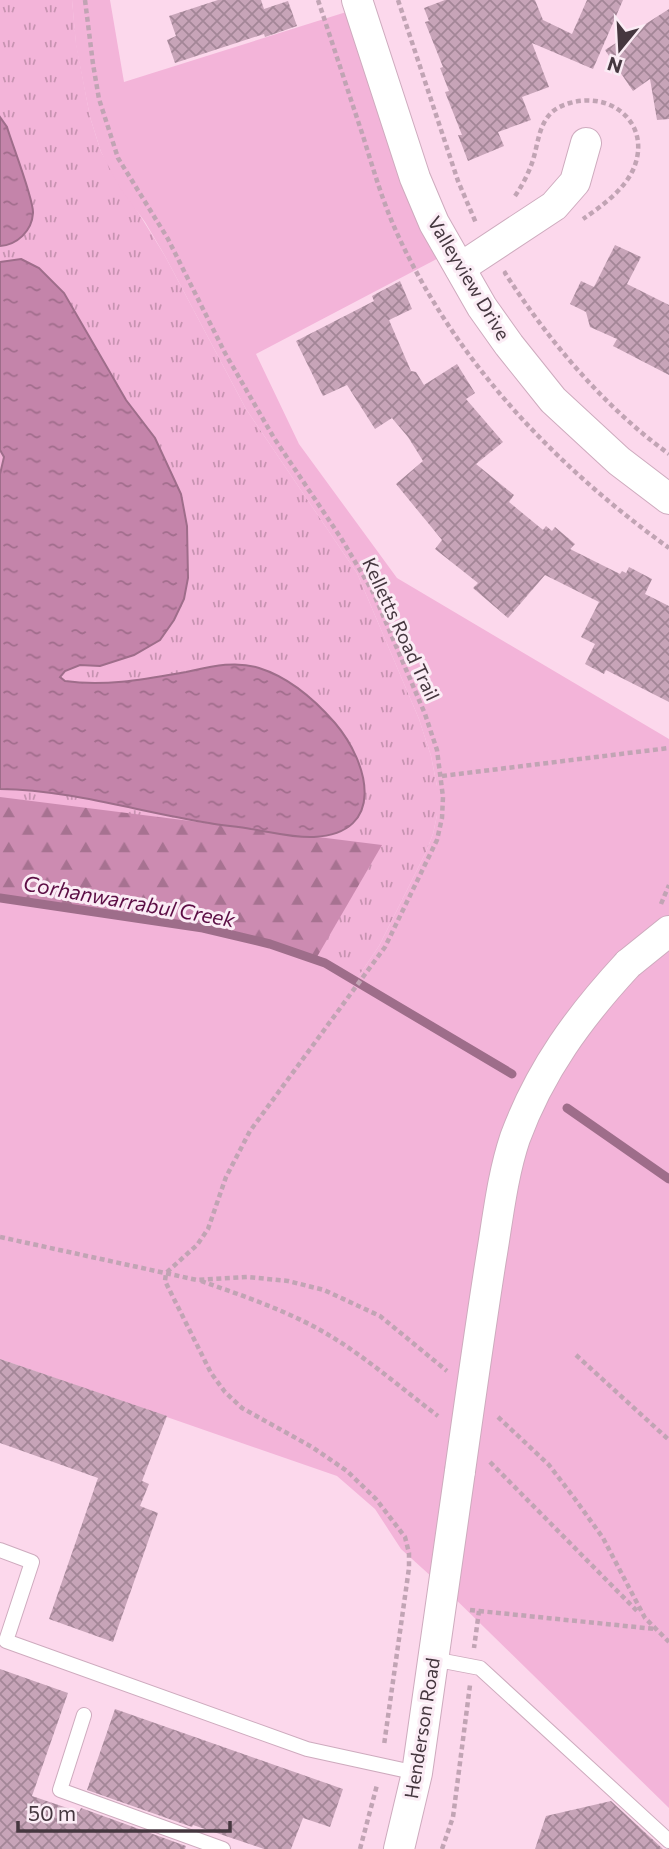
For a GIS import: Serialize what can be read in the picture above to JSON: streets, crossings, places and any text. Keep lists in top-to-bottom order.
{
  "streets": {
    "street": ["Valleyview Drive", "Henderson Road"],
    "path": ["Kelletts Road Trail"]
  },
  "water": ["Corhanwarrabul Creek"],
  "scale_bar": "50 m",
  "north": "bottom"
}
